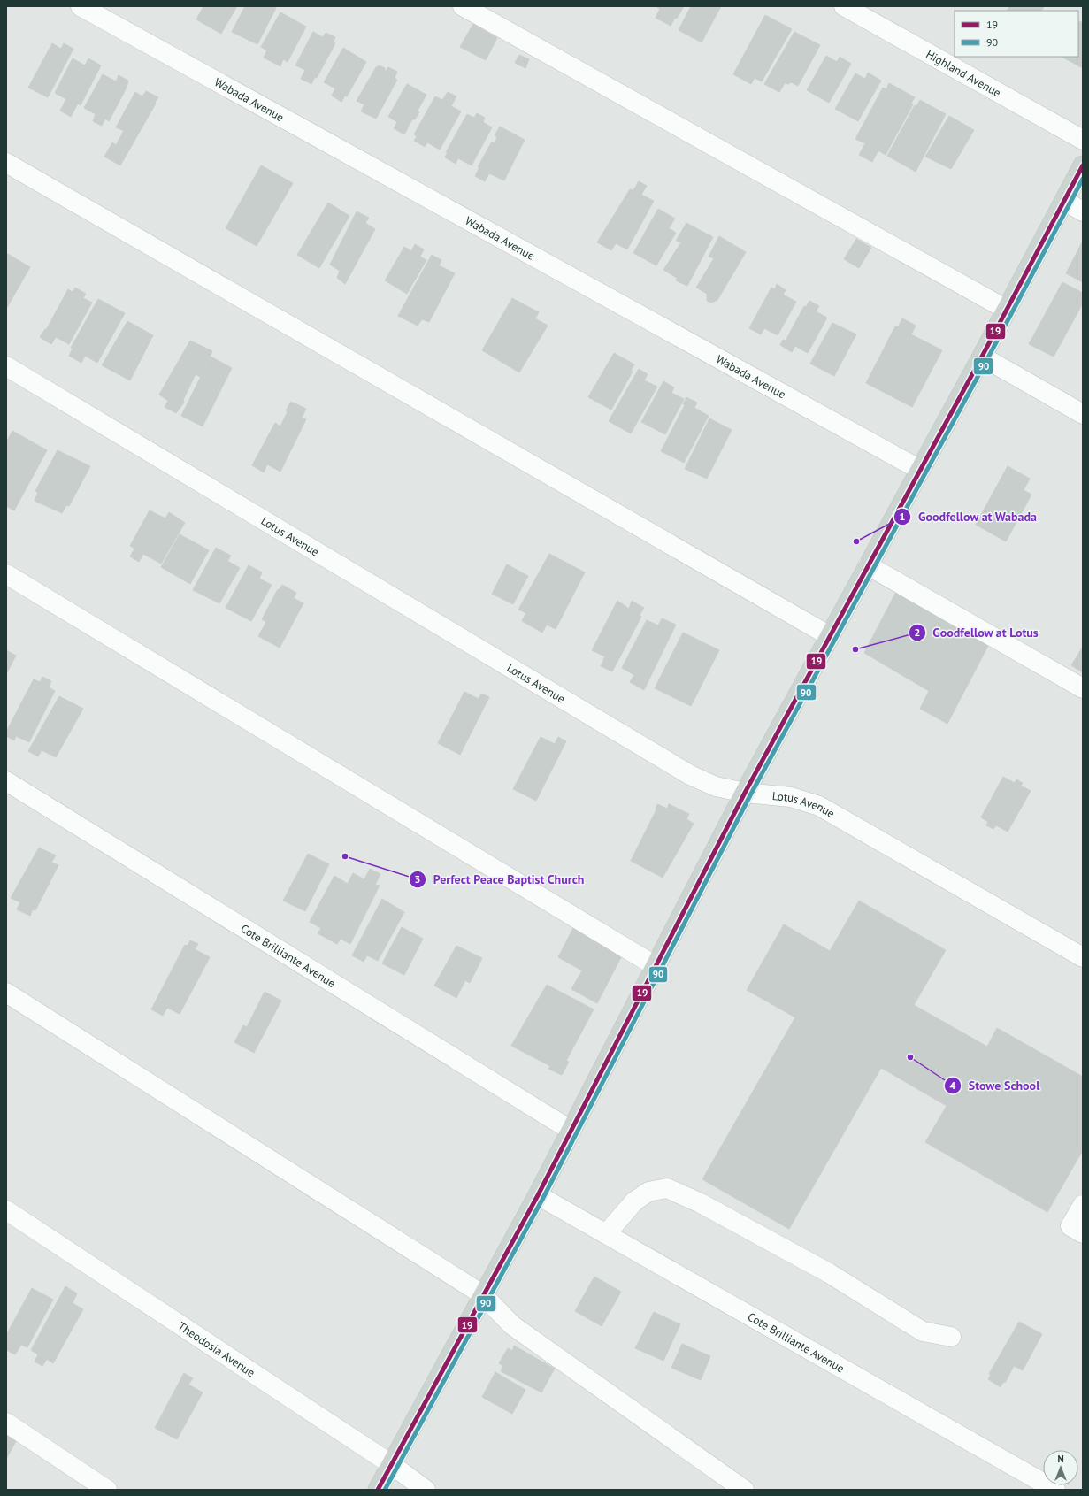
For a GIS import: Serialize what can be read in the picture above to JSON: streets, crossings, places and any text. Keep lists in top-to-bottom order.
{
  "streets": {
    "street": [
      "Highland Avenue",
      "Wabada Avenue",
      "Lotus Avenue",
      "Cote Brilliante Avenue",
      "Theodosia Avenue"
    ]
  },
  "places": [
    "Goodfellow at Wabada",
    "Goodfellow at Lotus",
    "Perfect Peace Baptist Church",
    "Stowe School"
  ],
  "lines": ["transit line 19", "transit line 90"],
  "legend": ["19", "90"],
  "north": "top"
}
